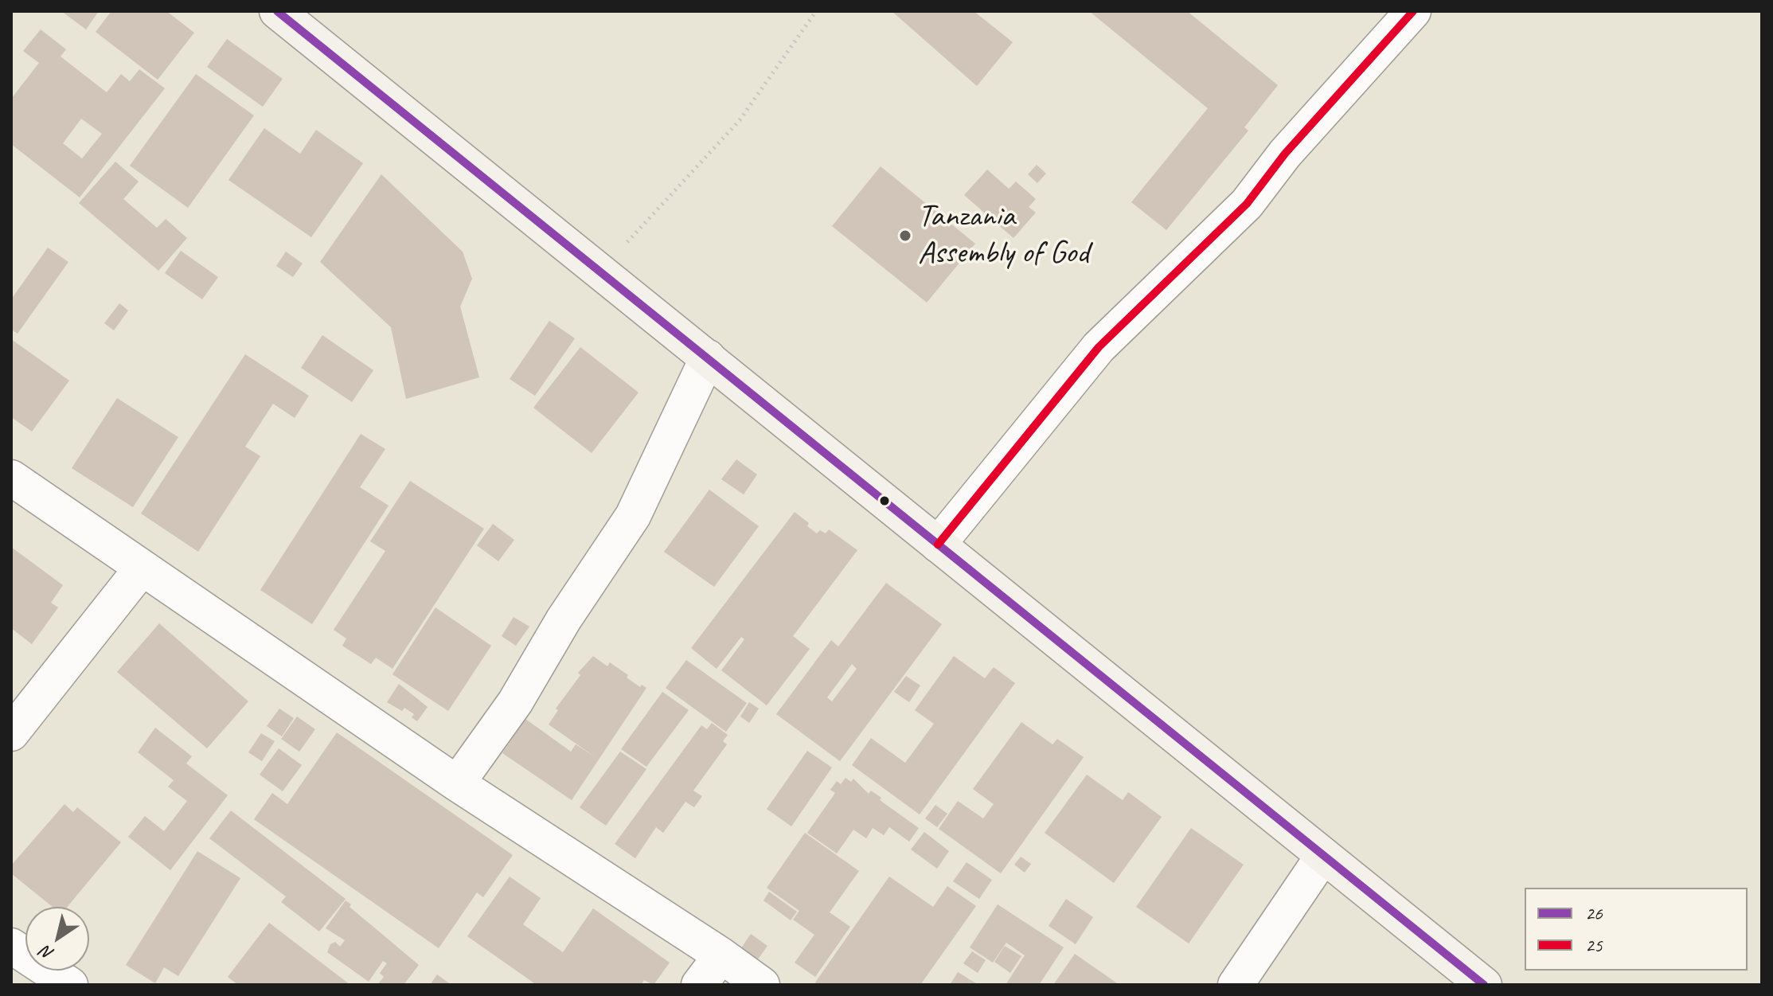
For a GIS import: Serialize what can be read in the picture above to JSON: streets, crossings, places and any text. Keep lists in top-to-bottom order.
{
  "places": ["Tanzania Assembly of God"],
  "lines": ["transit line 26", "transit line 25"],
  "legend": ["26", "25"],
  "north": "bottom left"
}
